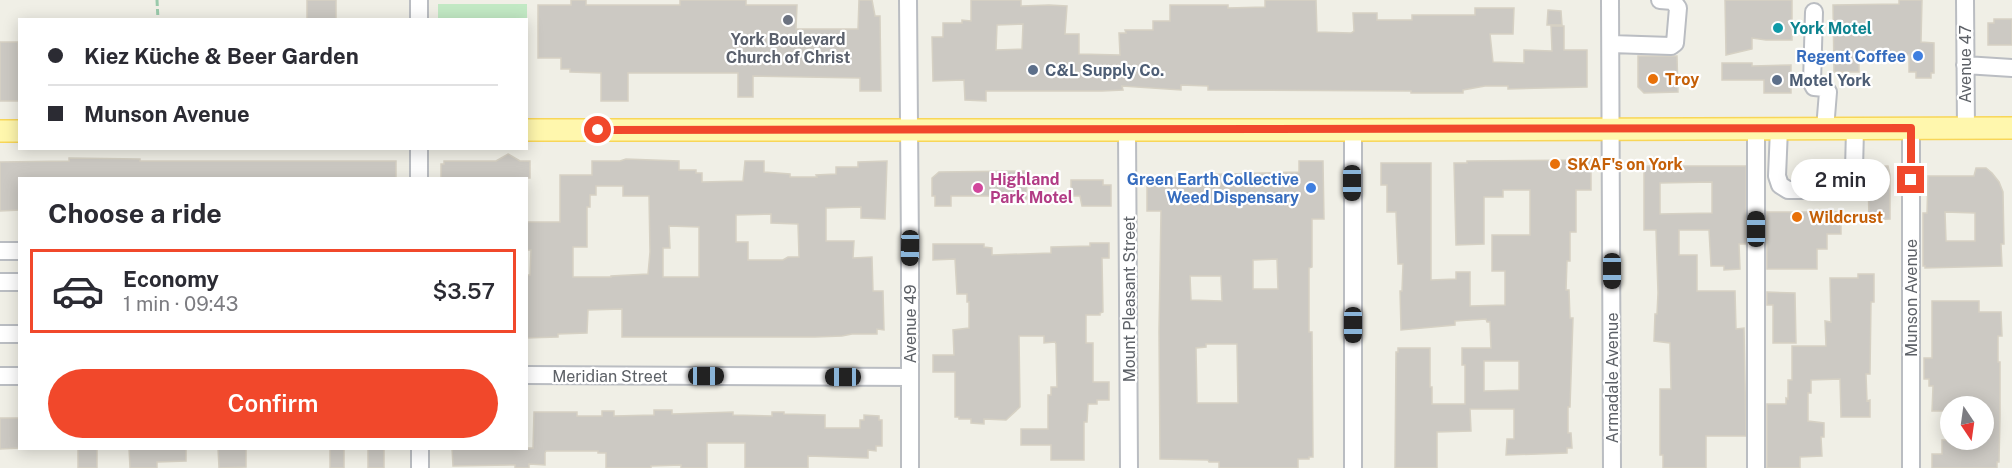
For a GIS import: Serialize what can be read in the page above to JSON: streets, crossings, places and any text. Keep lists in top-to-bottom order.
{
  "streets": {
    "street": [
      "Avenue 47",
      "Munson Avenue",
      "Mount Pleasant Street",
      "Avenue 49",
      "Meridian Street",
      "Armadale Avenue"
    ]
  },
  "crossings": [
    ["Avenue 49", "Meridian Street"]
  ],
  "places": [
    "York Boulevard Church of Christ",
    "York Motel",
    "Regent Coffee",
    "C&L Supply Co.",
    "Troy",
    "Motel York",
    "SKAF's on York",
    "Highland Park Motel",
    "Green Earth Collective Weed Dispensary",
    "Wildcrust"
  ],
  "north": "bottom",
  "page": {
    "banner": ["Kiez Küche & Beer Garden", "Munson Avenue"],
    "bubble": "2 min",
    "heading": "Choose a ride",
    "list": [
      {
        "name": "Economy",
        "note": "1 min · 09:43",
        "value": "$3.57"
      }
    ],
    "buttons": "Confirm"
  }
}
